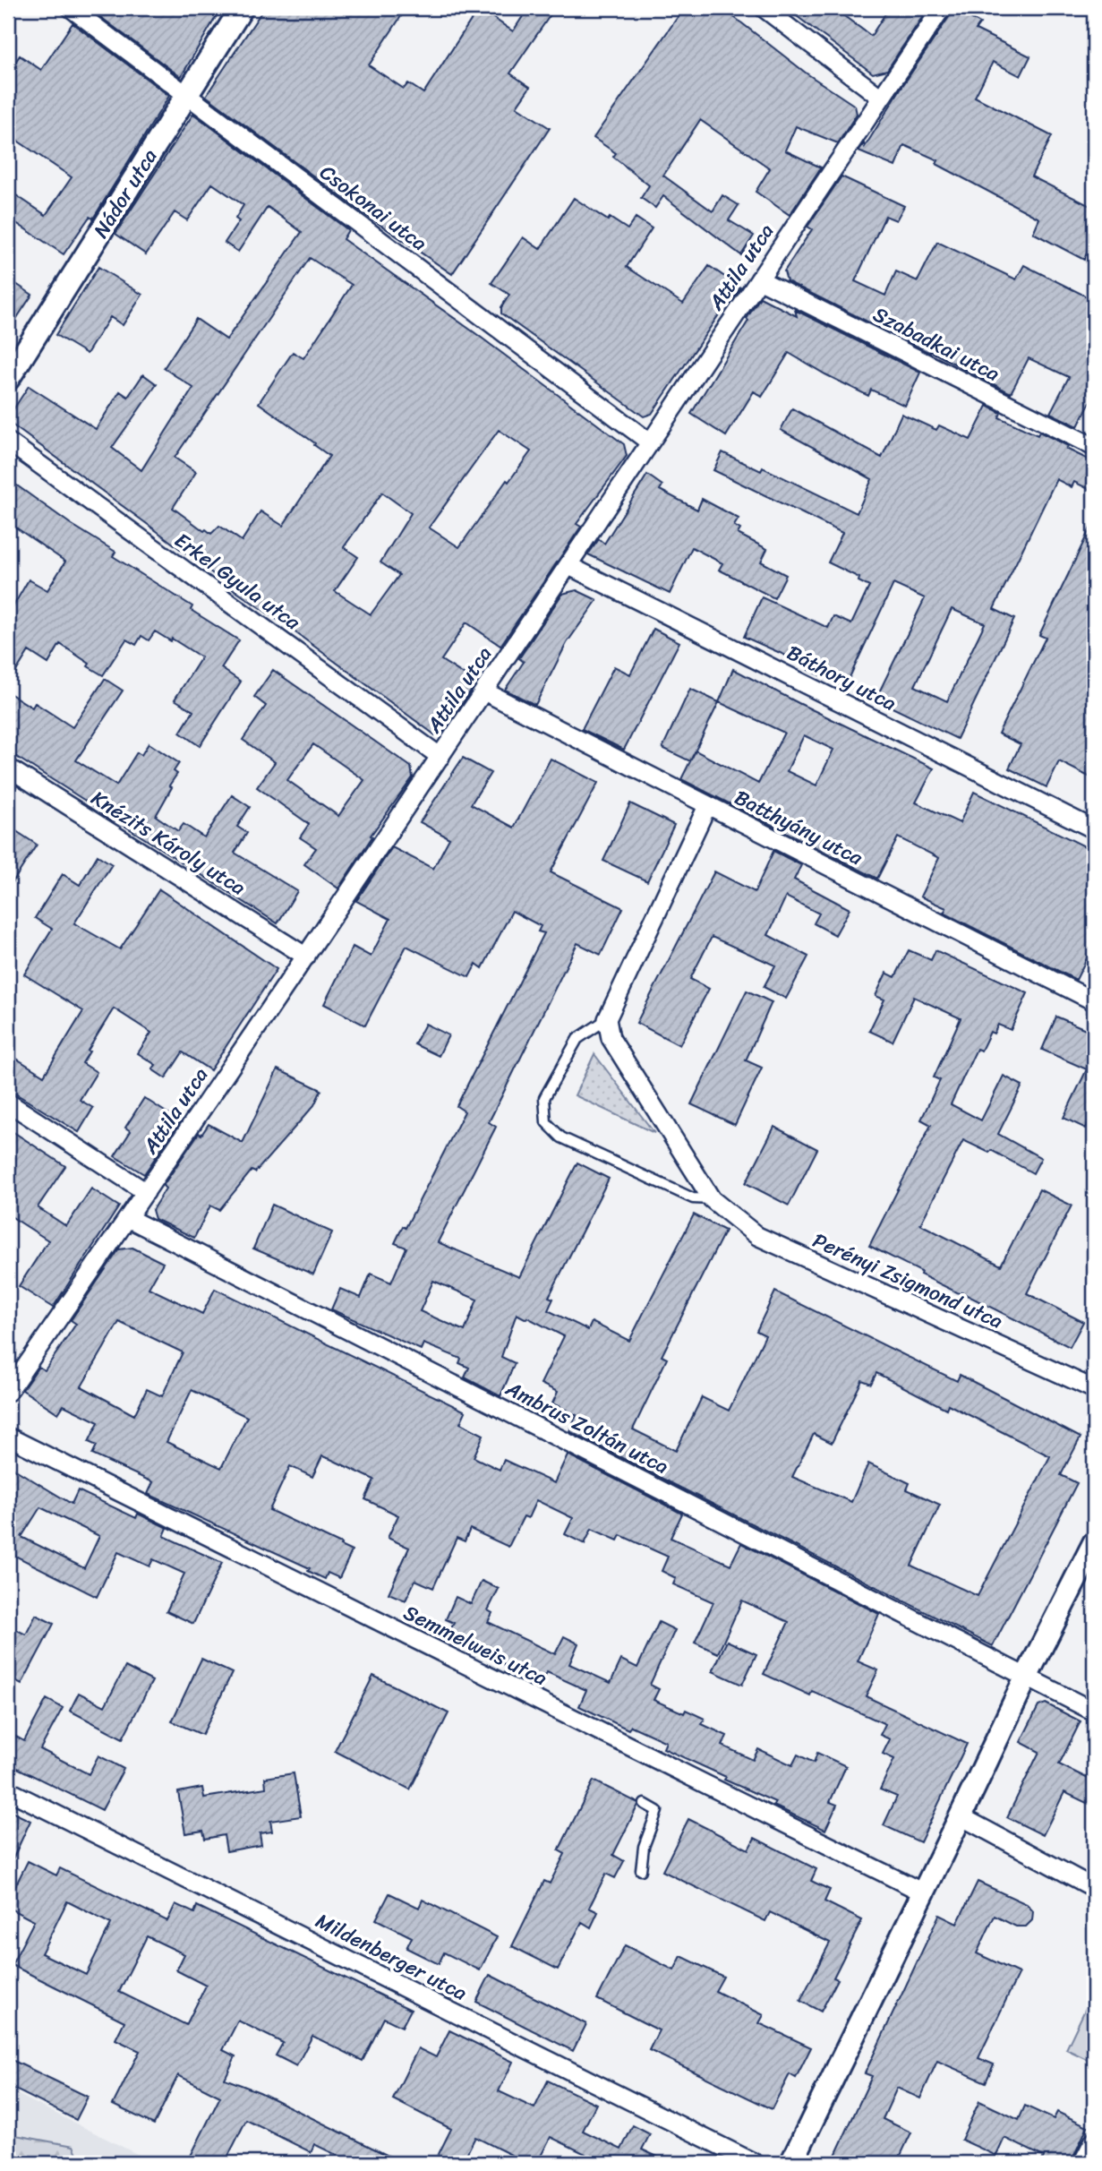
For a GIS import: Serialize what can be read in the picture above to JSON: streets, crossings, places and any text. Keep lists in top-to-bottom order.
{
  "streets": {
    "street": [
      "Nádor utca",
      "Csokonai utca",
      "Attila utca",
      "Szabadkai utca",
      "Erkel Gyula utca",
      "Báthory utca",
      "Batthyány utca",
      "Knézits Károly utca",
      "Perényi Zsigmond utca",
      "Ambrus Zoltán utca",
      "Semmelweis utca",
      "Mildenberger utca"
    ]
  },
  "crossings": [
    ["Nádor utca", "Csokonai utca"],
    ["Csokonai utca", "Attila utca"],
    ["Attila utca", "Szabadkai utca"],
    ["Attila utca", "Erkel Gyula utca"],
    ["Attila utca", "Báthory utca"],
    ["Attila utca", "Batthyány utca"],
    ["Attila utca", "Knézits Károly utca"],
    ["Attila utca", "Ambrus Zoltán utca"]
  ]
}
